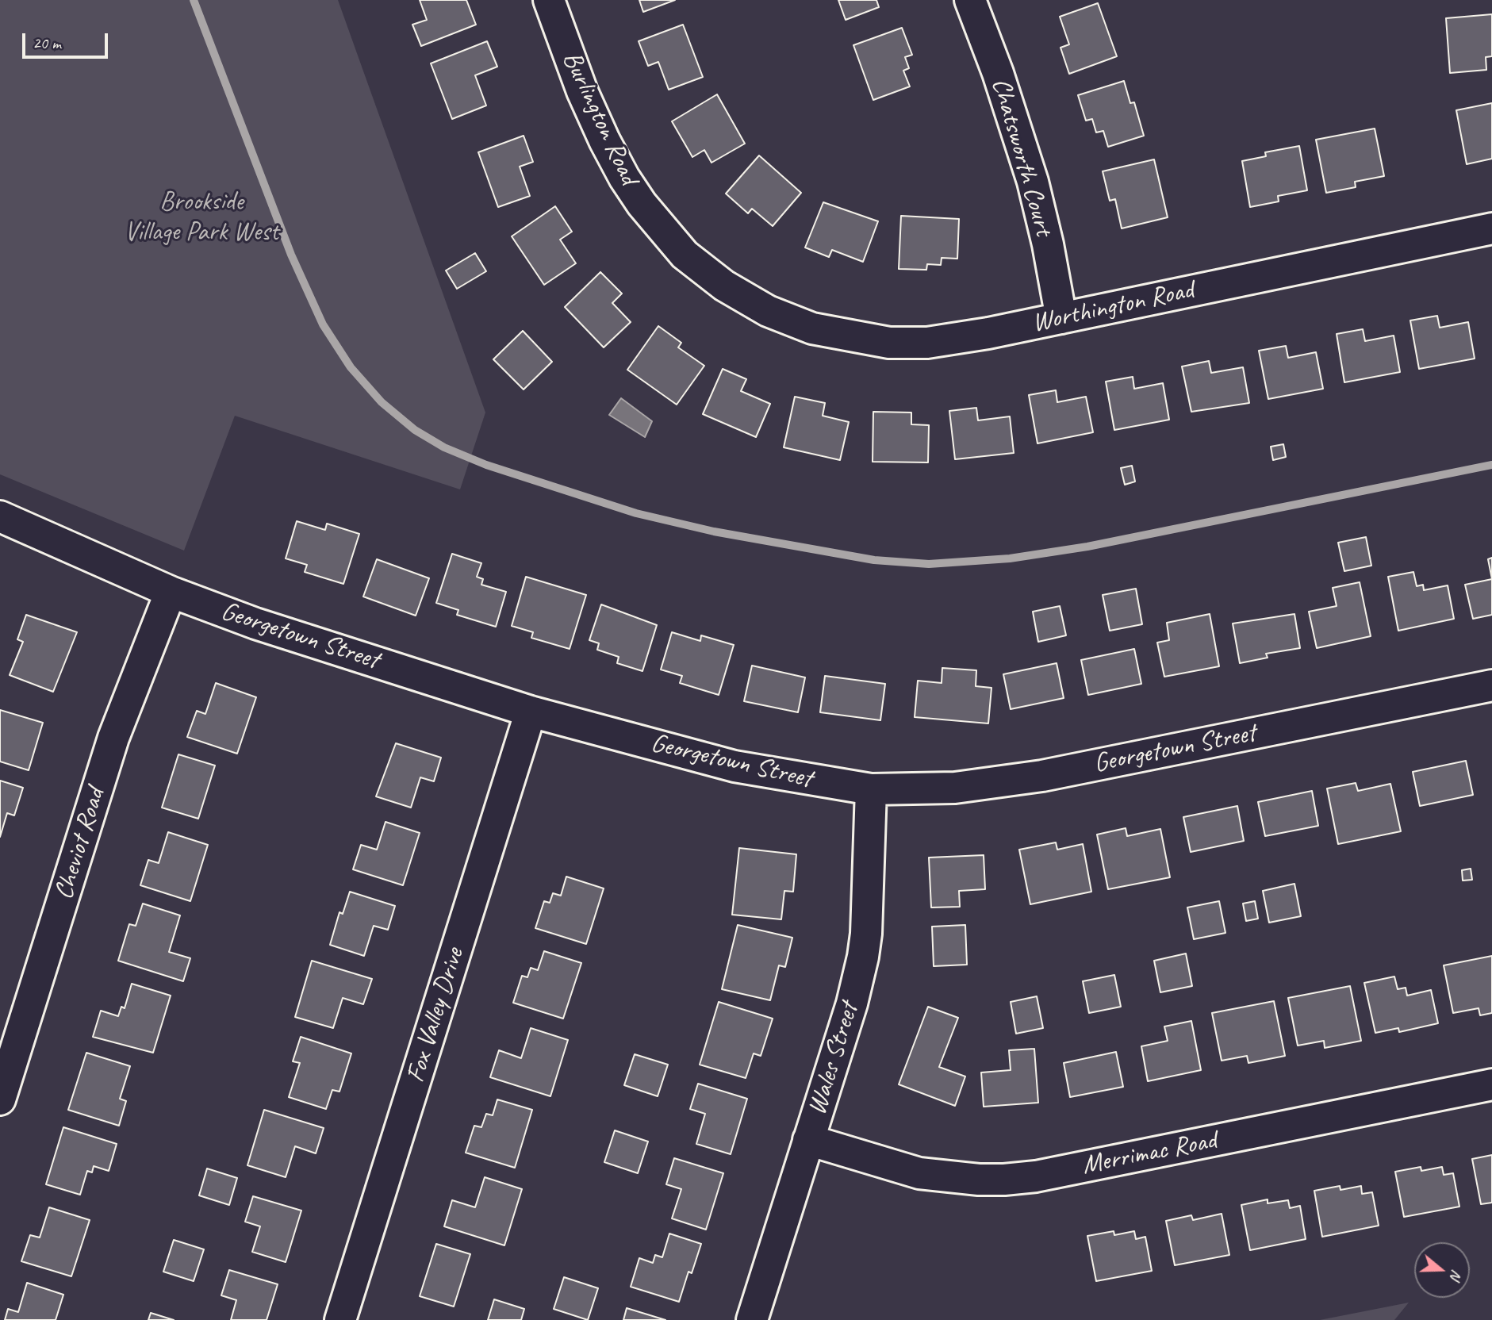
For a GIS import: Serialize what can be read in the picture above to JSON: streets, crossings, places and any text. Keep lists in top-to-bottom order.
{
  "streets": {
    "street": [
      "Burlington Road",
      "Chatsworth Court",
      "Worthington Road",
      "Georgetown Street",
      "Cheviot Road",
      "Fox Valley Drive",
      "Wales Street",
      "Merrimac Road"
    ]
  },
  "crossings": [
    ["Burlington Road", "Worthington Road"],
    ["Chatsworth Court", "Worthington Road"],
    ["Georgetown Street", "Cheviot Road"],
    ["Georgetown Street", "Fox Valley Drive"],
    ["Georgetown Street", "Wales Street"],
    ["Wales Street", "Merrimac Road"]
  ],
  "parks": ["Brookside Village Park West"],
  "scale_bar": "20 m",
  "north": "right"
}
